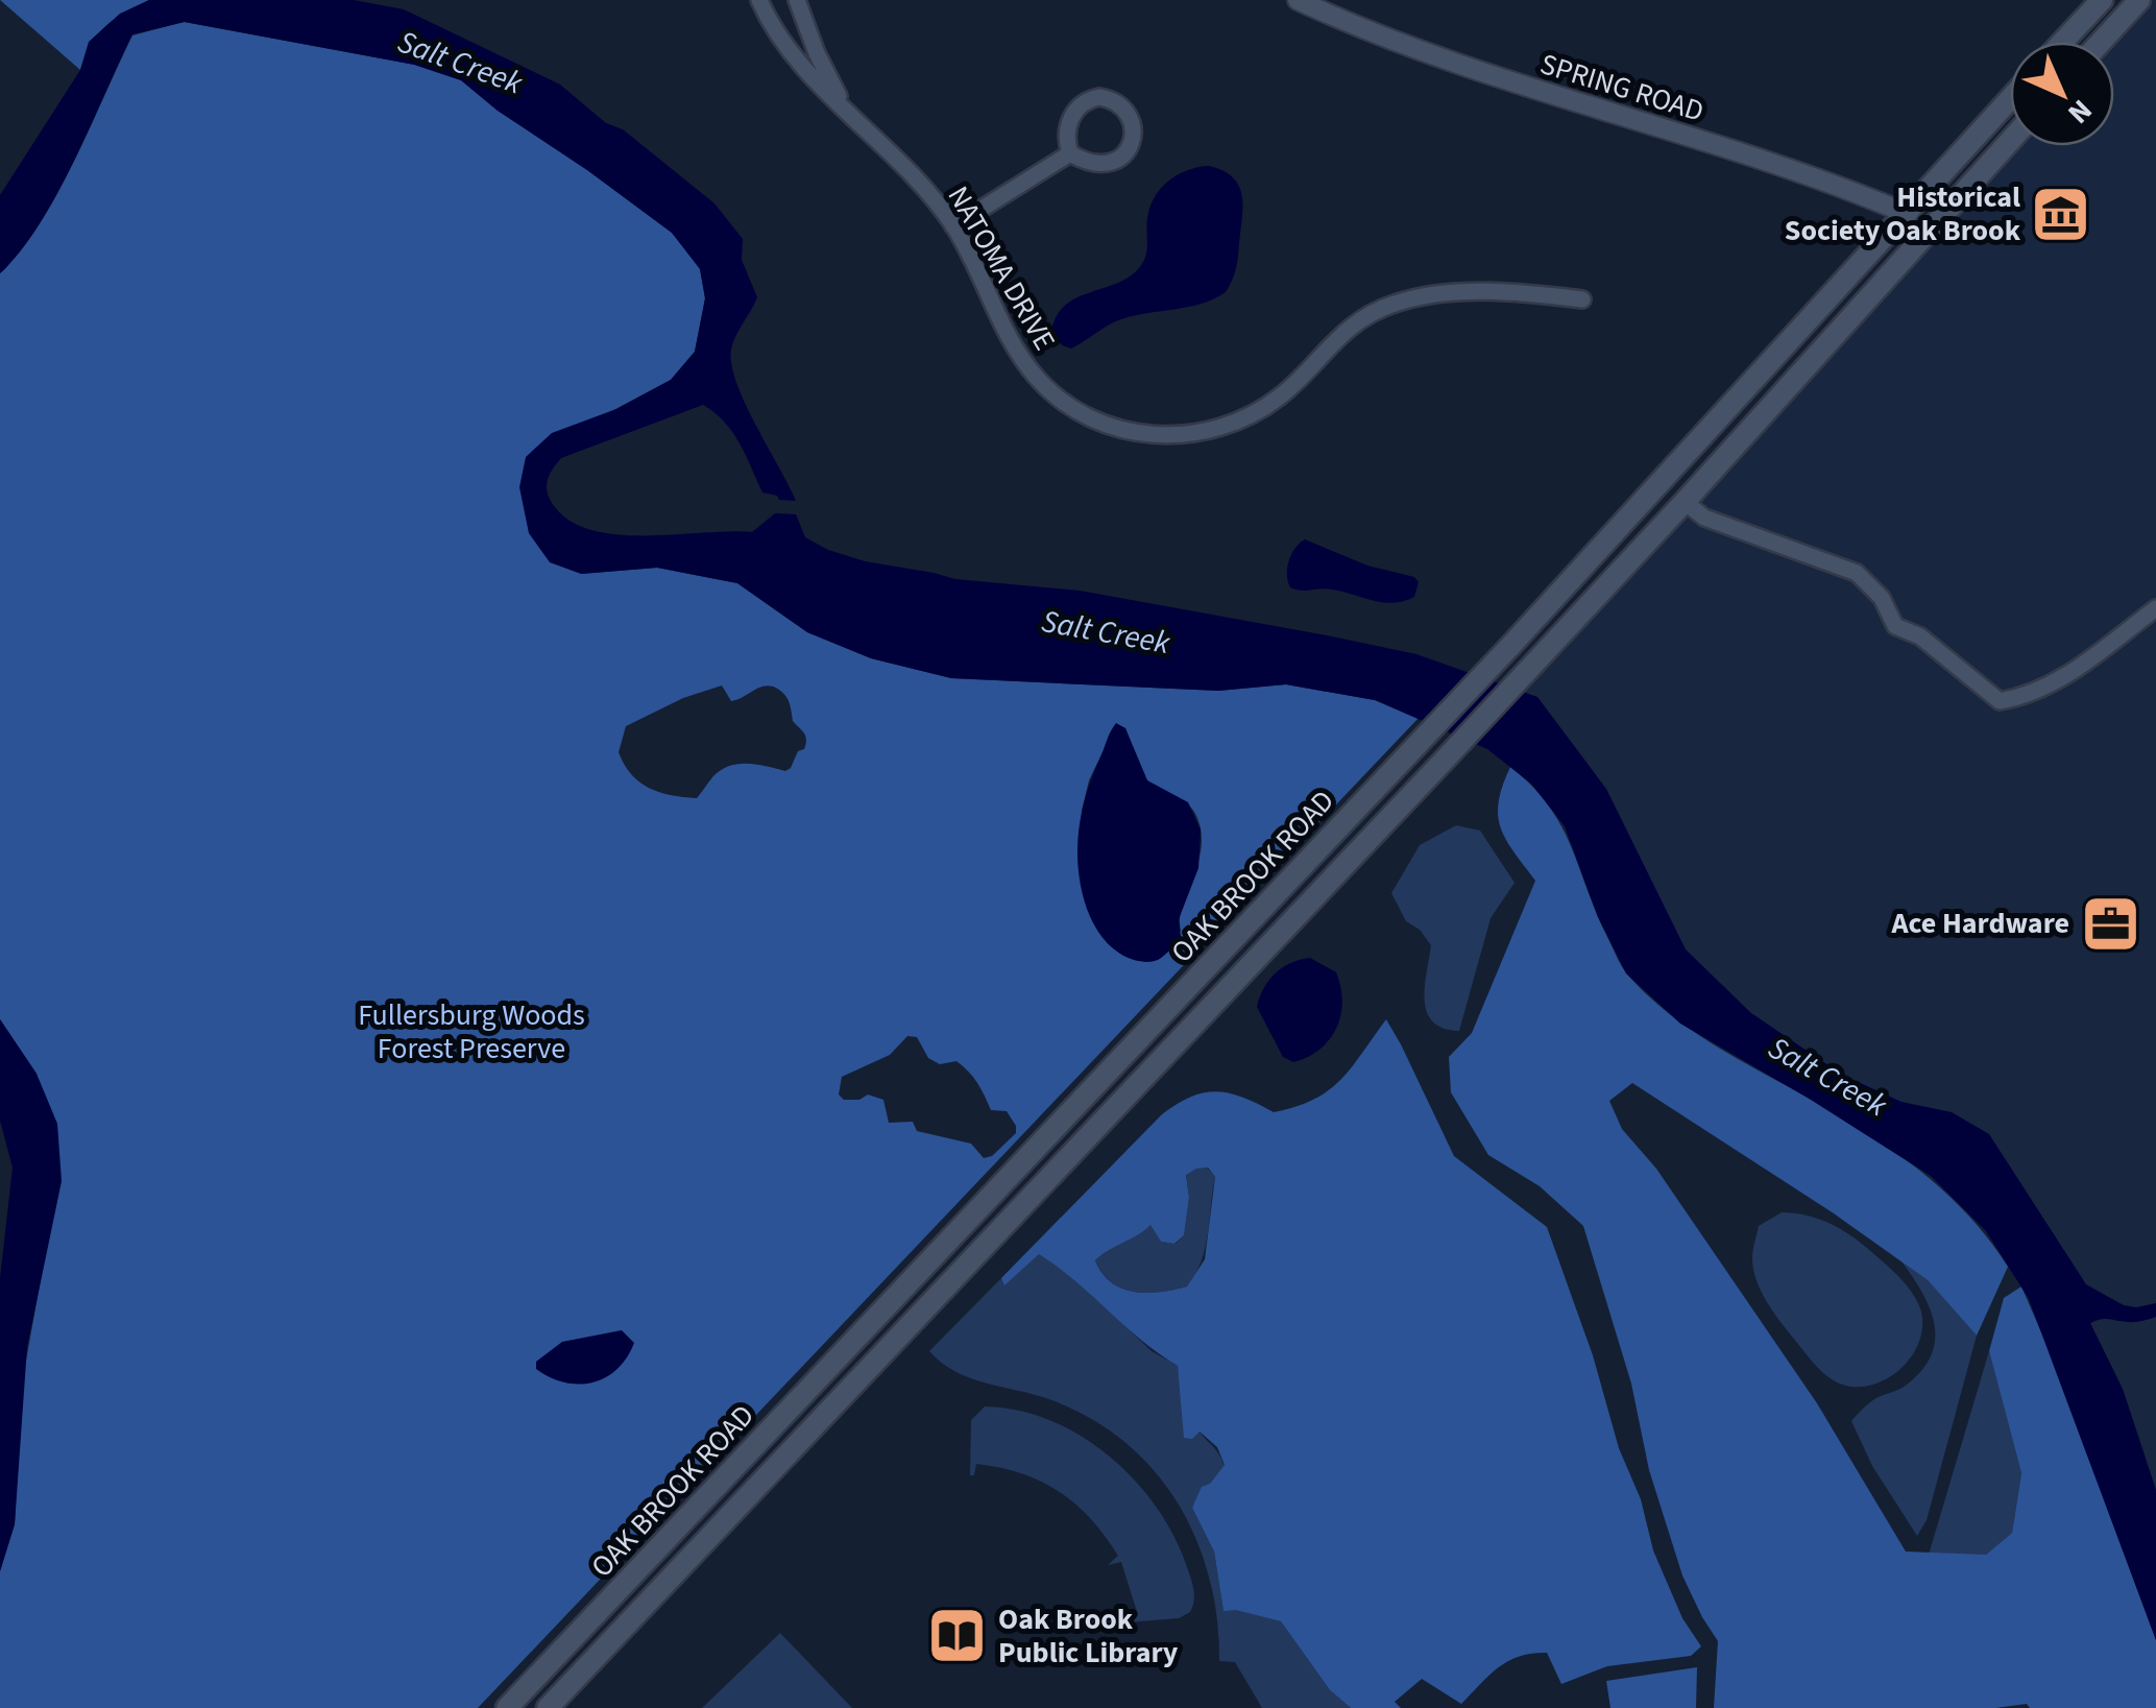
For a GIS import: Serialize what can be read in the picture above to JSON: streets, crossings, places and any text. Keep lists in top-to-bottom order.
{
  "streets": {
    "main road": ["OAK BROOK ROAD"],
    "street": ["SPRING ROAD", "NATOMA DRIVE"]
  },
  "crossings": [
    ["SPRING ROAD", "OAK BROOK ROAD"]
  ],
  "water": ["Salt Creek"],
  "parks": ["Fullersburg Woods Forest Preserve"],
  "places": {
    "museum": ["Historical Society Oak Brook"],
    "office": ["Ace Hardware"],
    "library": ["Oak Brook Public Library"]
  },
  "north": "bottom right"
}
